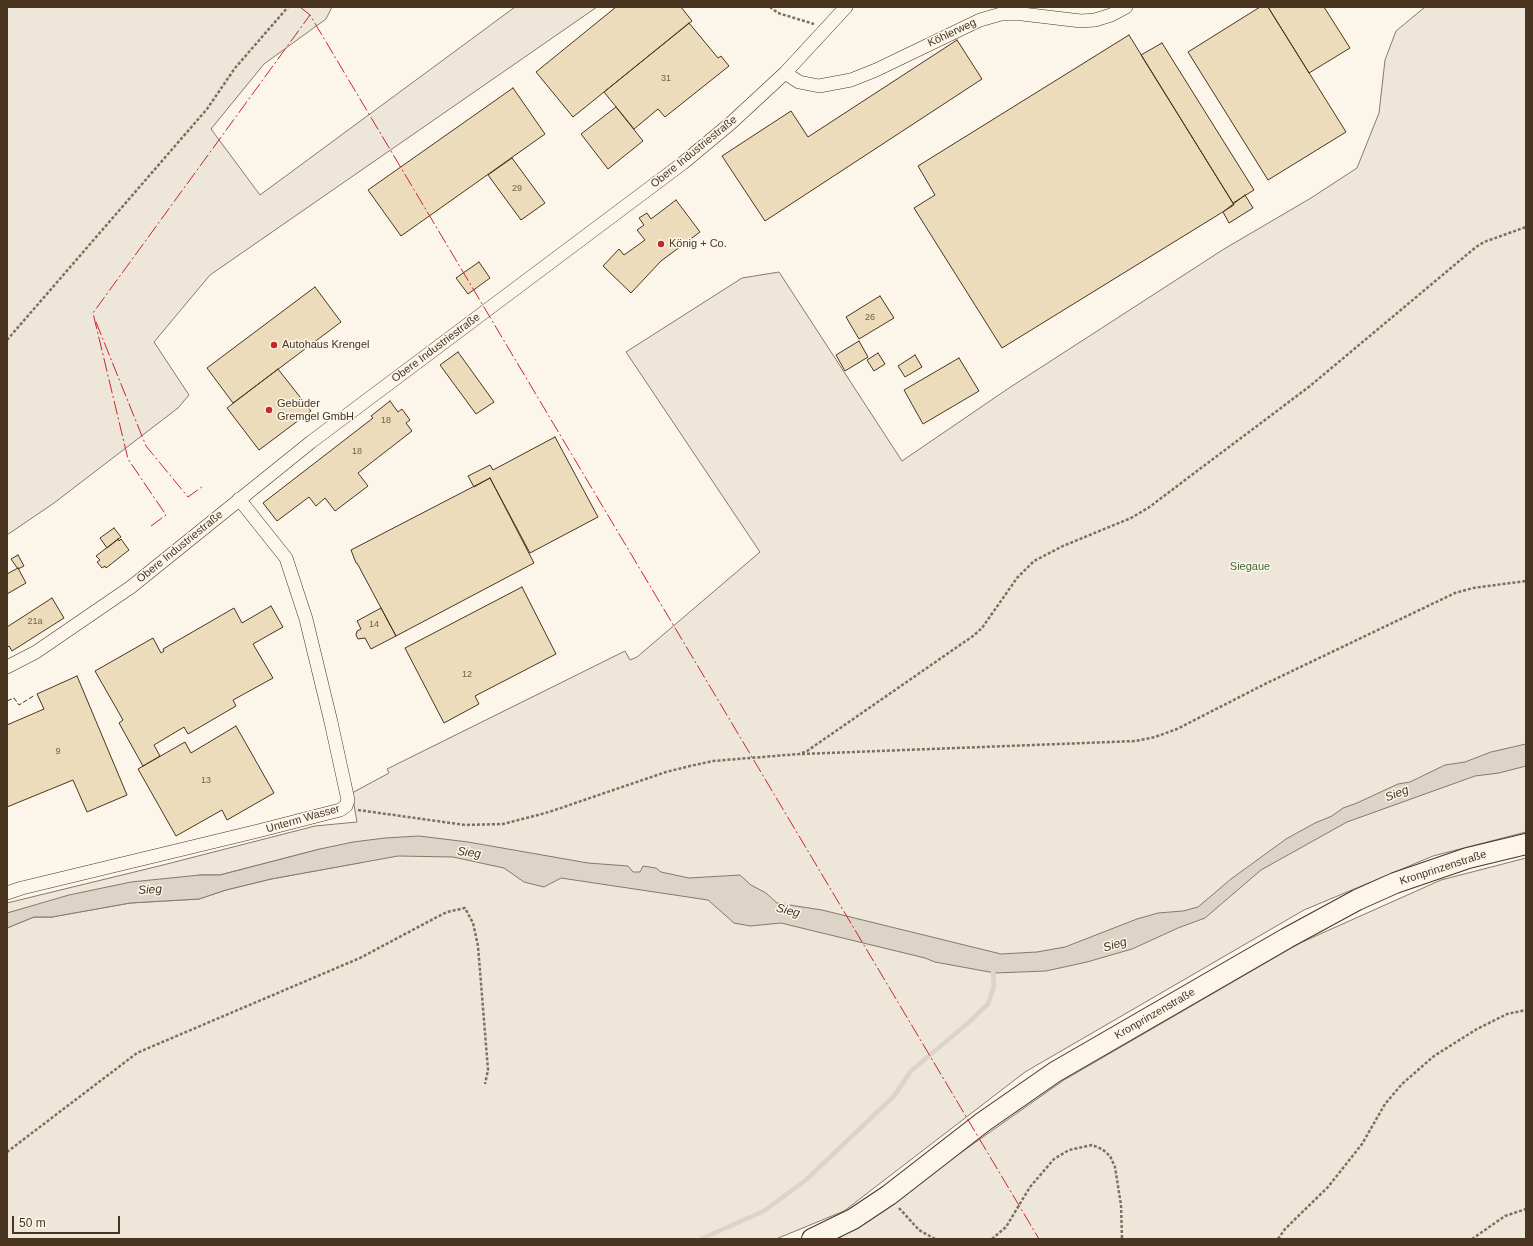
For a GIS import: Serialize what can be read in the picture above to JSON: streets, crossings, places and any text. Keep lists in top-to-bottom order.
{
  "streets": {
    "main road": ["Kronprinzenstraße"],
    "street": ["Köhlerweg", "Obere Industriestraße", "Unterm Wasser"]
  },
  "crossings": [
    ["Köhlerweg", "Obere Industriestraße"],
    ["Obere Industriestraße", "Unterm Wasser"]
  ],
  "water": ["Sieg"],
  "parks": ["Siegaue"],
  "places": ["König + Co.", "Autohaus Krengel", "Gebüder Gremgel GmbH"],
  "house_numbers": [
    "31",
    "29",
    "26",
    "18",
    "18",
    "21a",
    "14",
    "12",
    "9",
    "13"
  ],
  "scale_bar": "50 m"
}
